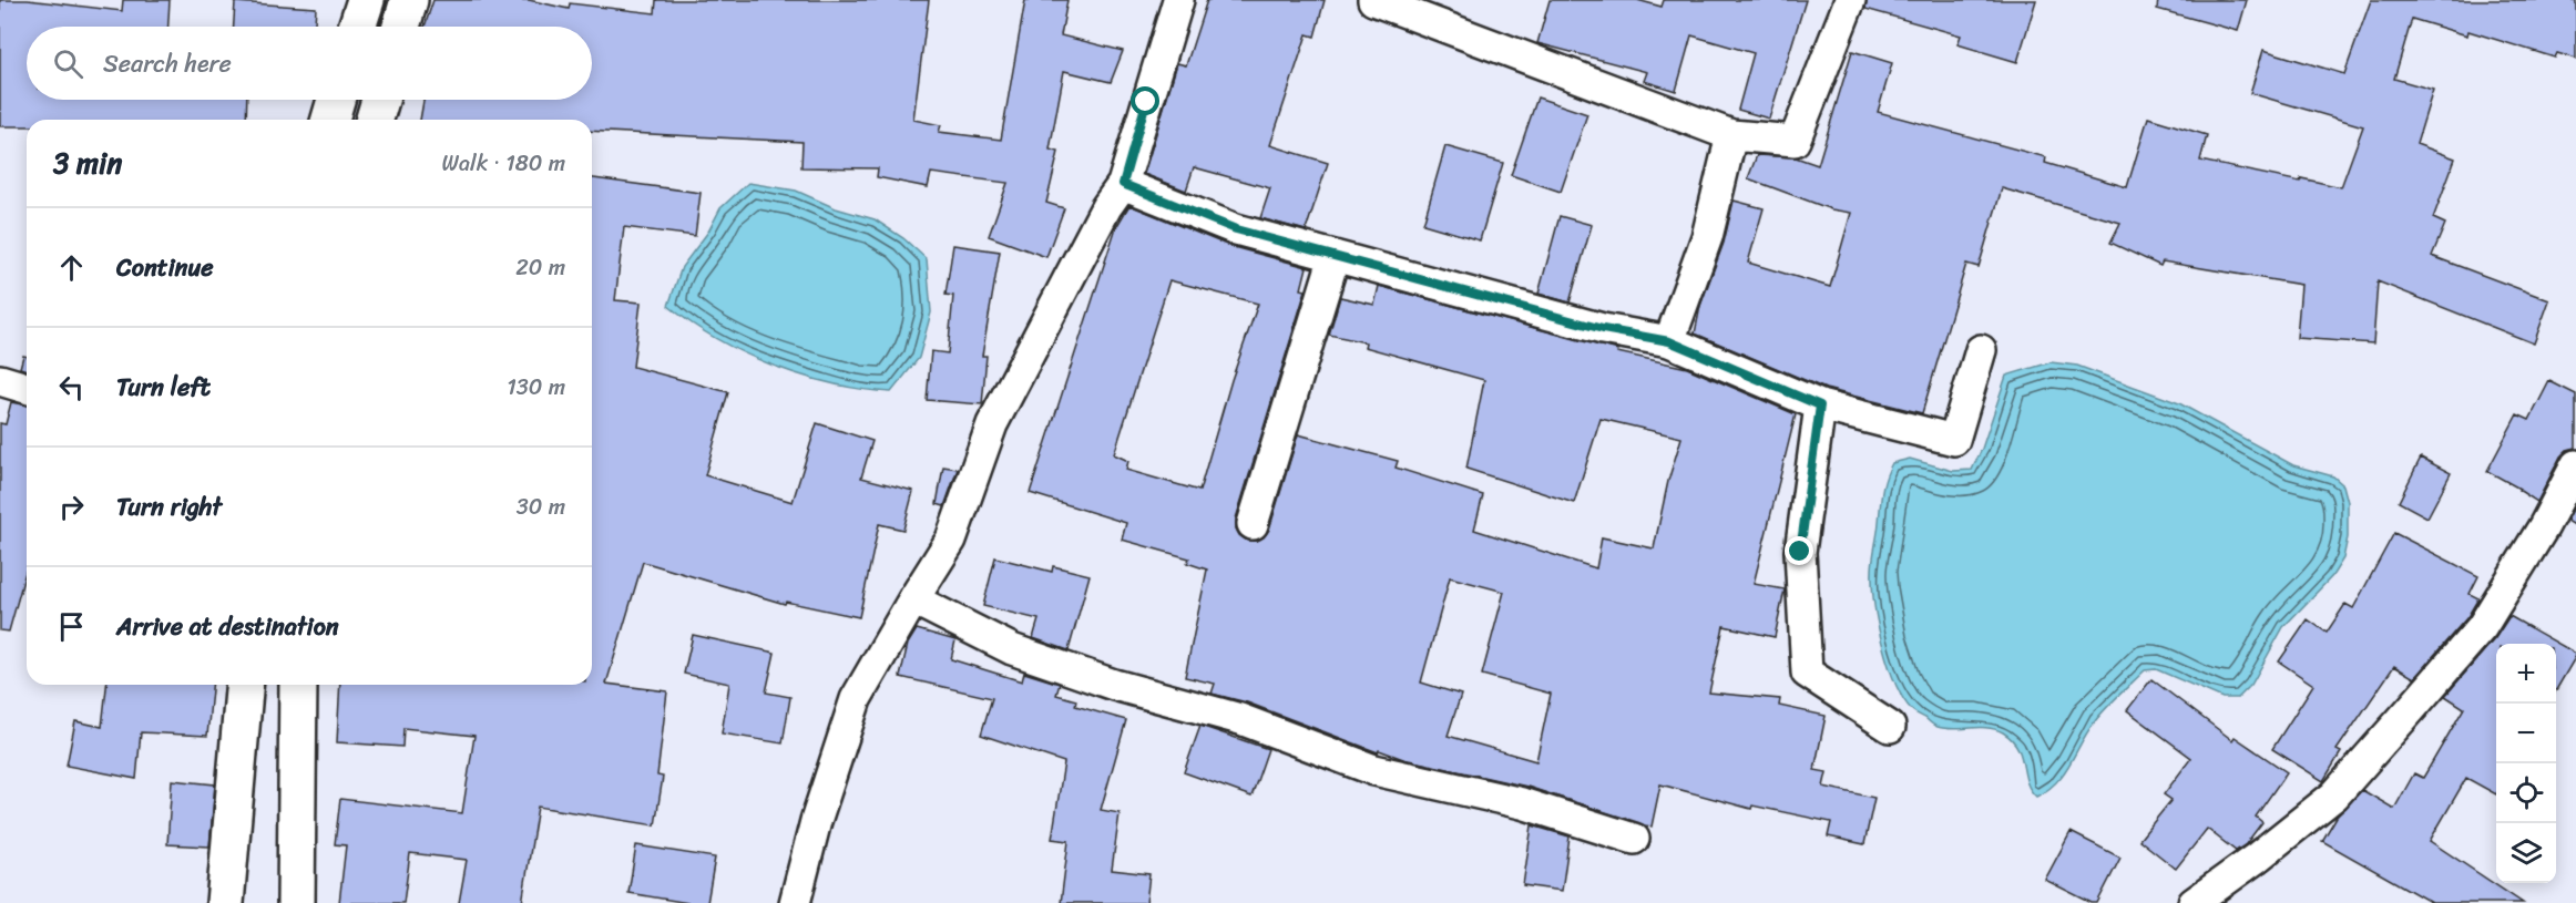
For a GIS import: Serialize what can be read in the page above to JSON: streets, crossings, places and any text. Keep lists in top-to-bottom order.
{
  "page": {
    "search": "Search here",
    "heading": ["3 min", "Walk · 180 m"],
    "list": [
      ["Continue", "20 m"],
      ["Turn left", "130 m"],
      ["Turn right", "30 m"],
      "Arrive at destination"
    ],
    "map_buttons": ["+", "−"]
  }
}
